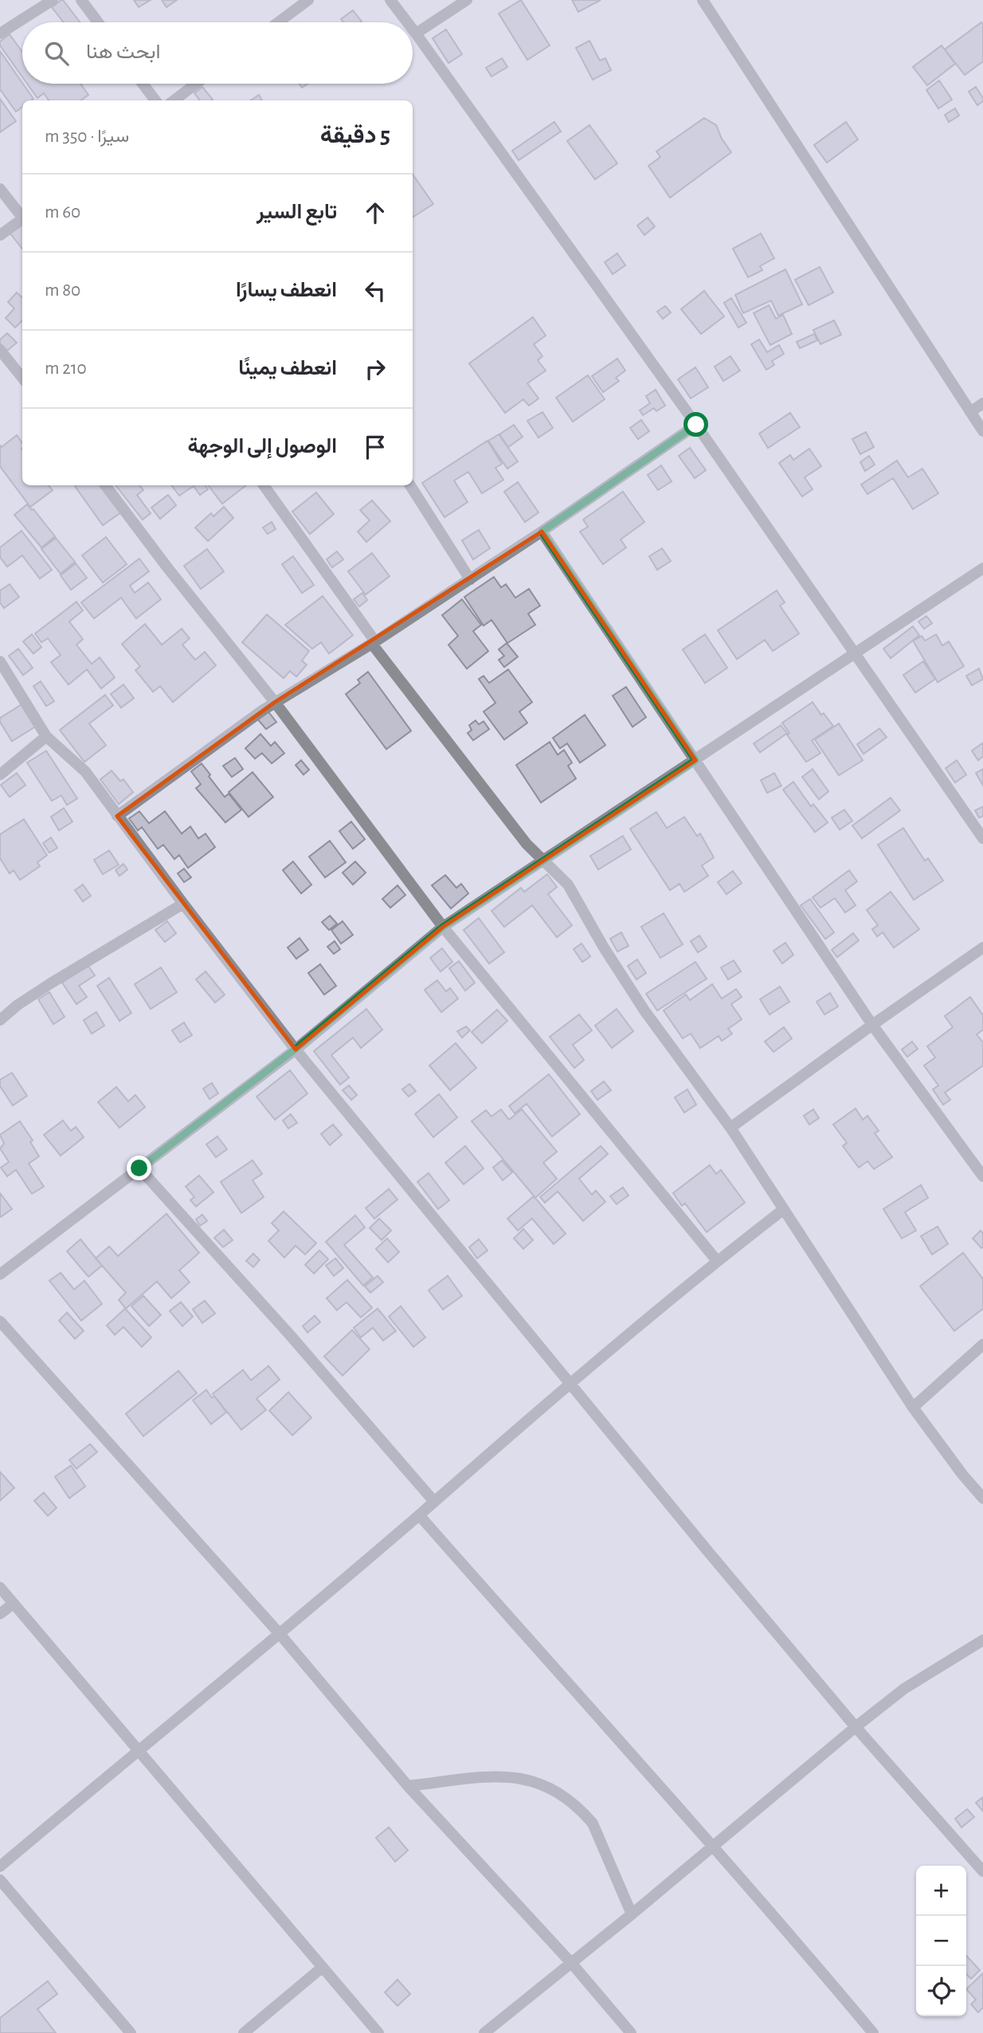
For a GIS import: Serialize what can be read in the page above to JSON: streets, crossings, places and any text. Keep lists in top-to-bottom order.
{
  "page": {
    "search": "ابحث هنا",
    "heading": ["5 دقيقة", "سيرًا · 350 m"],
    "list": [
      ["تابع السير", "60 m"],
      ["انعطف يسارًا", "80 m"],
      ["انعطف يمينًا", "210 m"],
      "الوصول إلى الوجهة"
    ],
    "map_buttons": ["+", "−"]
  }
}
